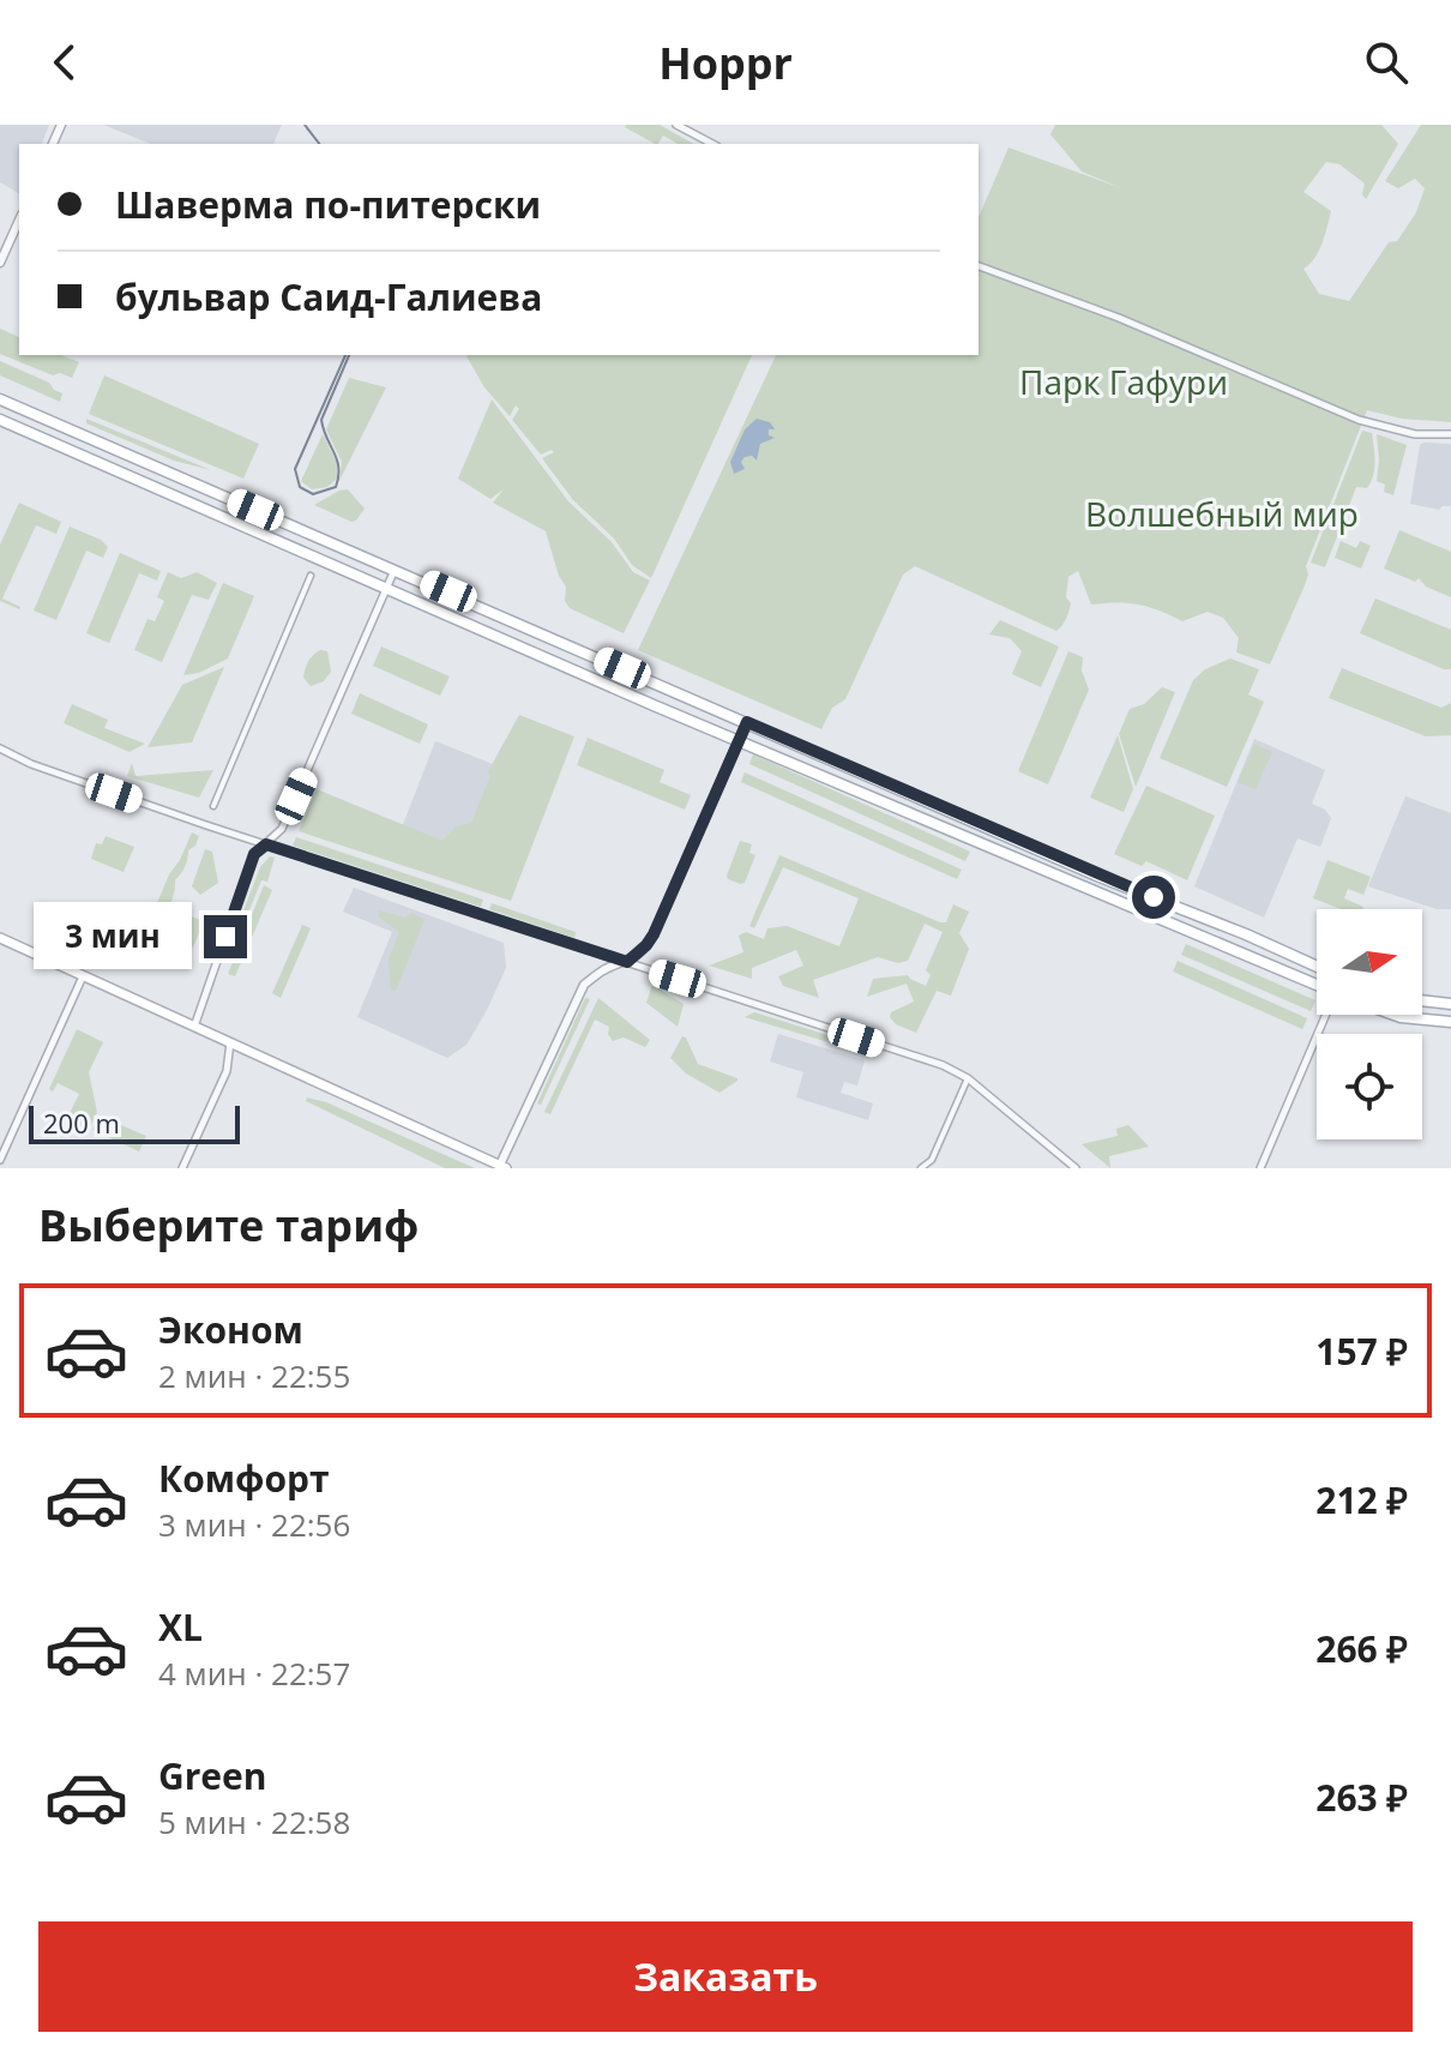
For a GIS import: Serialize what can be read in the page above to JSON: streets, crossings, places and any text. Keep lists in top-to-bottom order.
{
  "parks": ["Парк Гафури", "Волшебный мир"],
  "scale_bar": "200 m",
  "north": "right",
  "page": {
    "header": "Hoppr",
    "banner": ["Шаверма по-питерски", "бульвар Саид-Галиева"],
    "bubble": "3 мин",
    "scale": "200 m",
    "heading": "Выберите тариф",
    "list": [
      {
        "name": "Эконом",
        "note": "2 мин · 22:55",
        "value": "157 ₽"
      },
      {
        "name": "Комфорт",
        "note": "3 мин · 22:56",
        "value": "212 ₽"
      },
      {
        "name": "XL",
        "note": "4 мин · 22:57",
        "value": "266 ₽"
      },
      {
        "name": "Green",
        "note": "5 мин · 22:58",
        "value": "263 ₽"
      }
    ],
    "buttons": "Заказать"
  }
}
